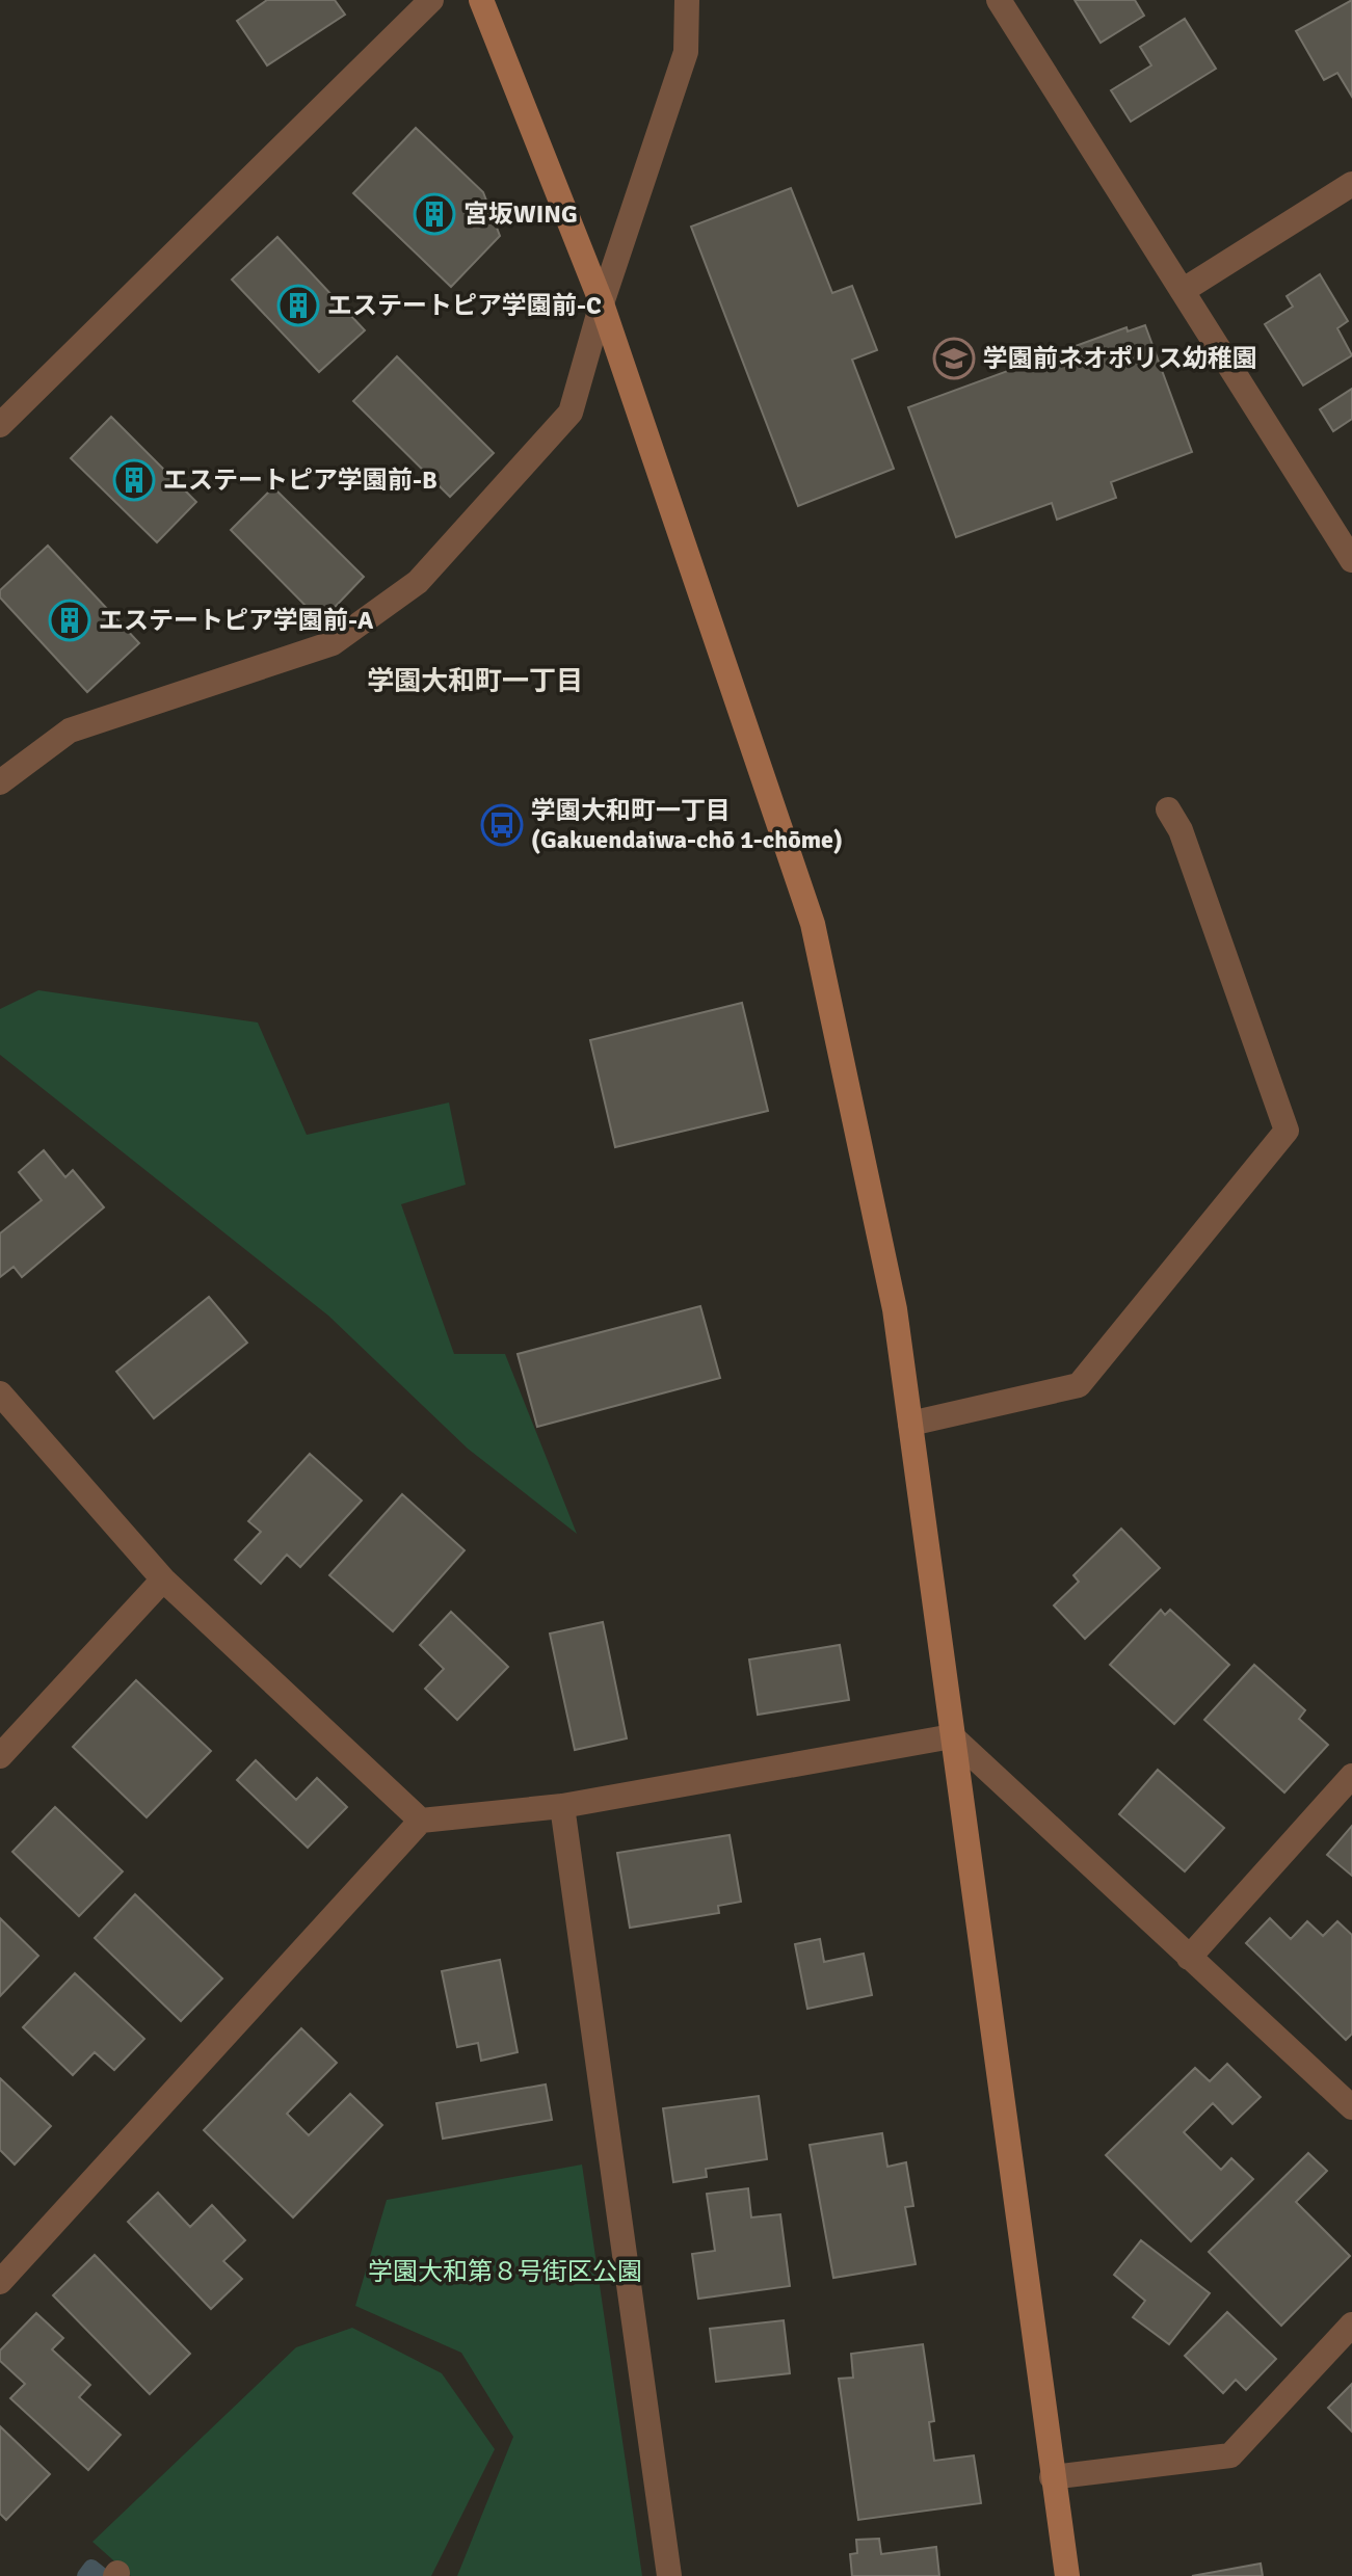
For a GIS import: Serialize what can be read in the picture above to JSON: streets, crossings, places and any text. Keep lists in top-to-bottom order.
{
  "districts": ["学園大和町一丁目"],
  "parks": ["学園大和第８号街区公園"],
  "places": {
    "building": [
      "宮坂WING",
      "エステートピア学園前-C",
      "エステートピア学園前-B",
      "エステートピア学園前-A"
    ],
    "school or university": ["学園前ネオポリス幼稚園"],
    "bus stop": ["学園大和町一丁目 (Gakuendaiwa-chō 1-chōme)"]
  }
}
